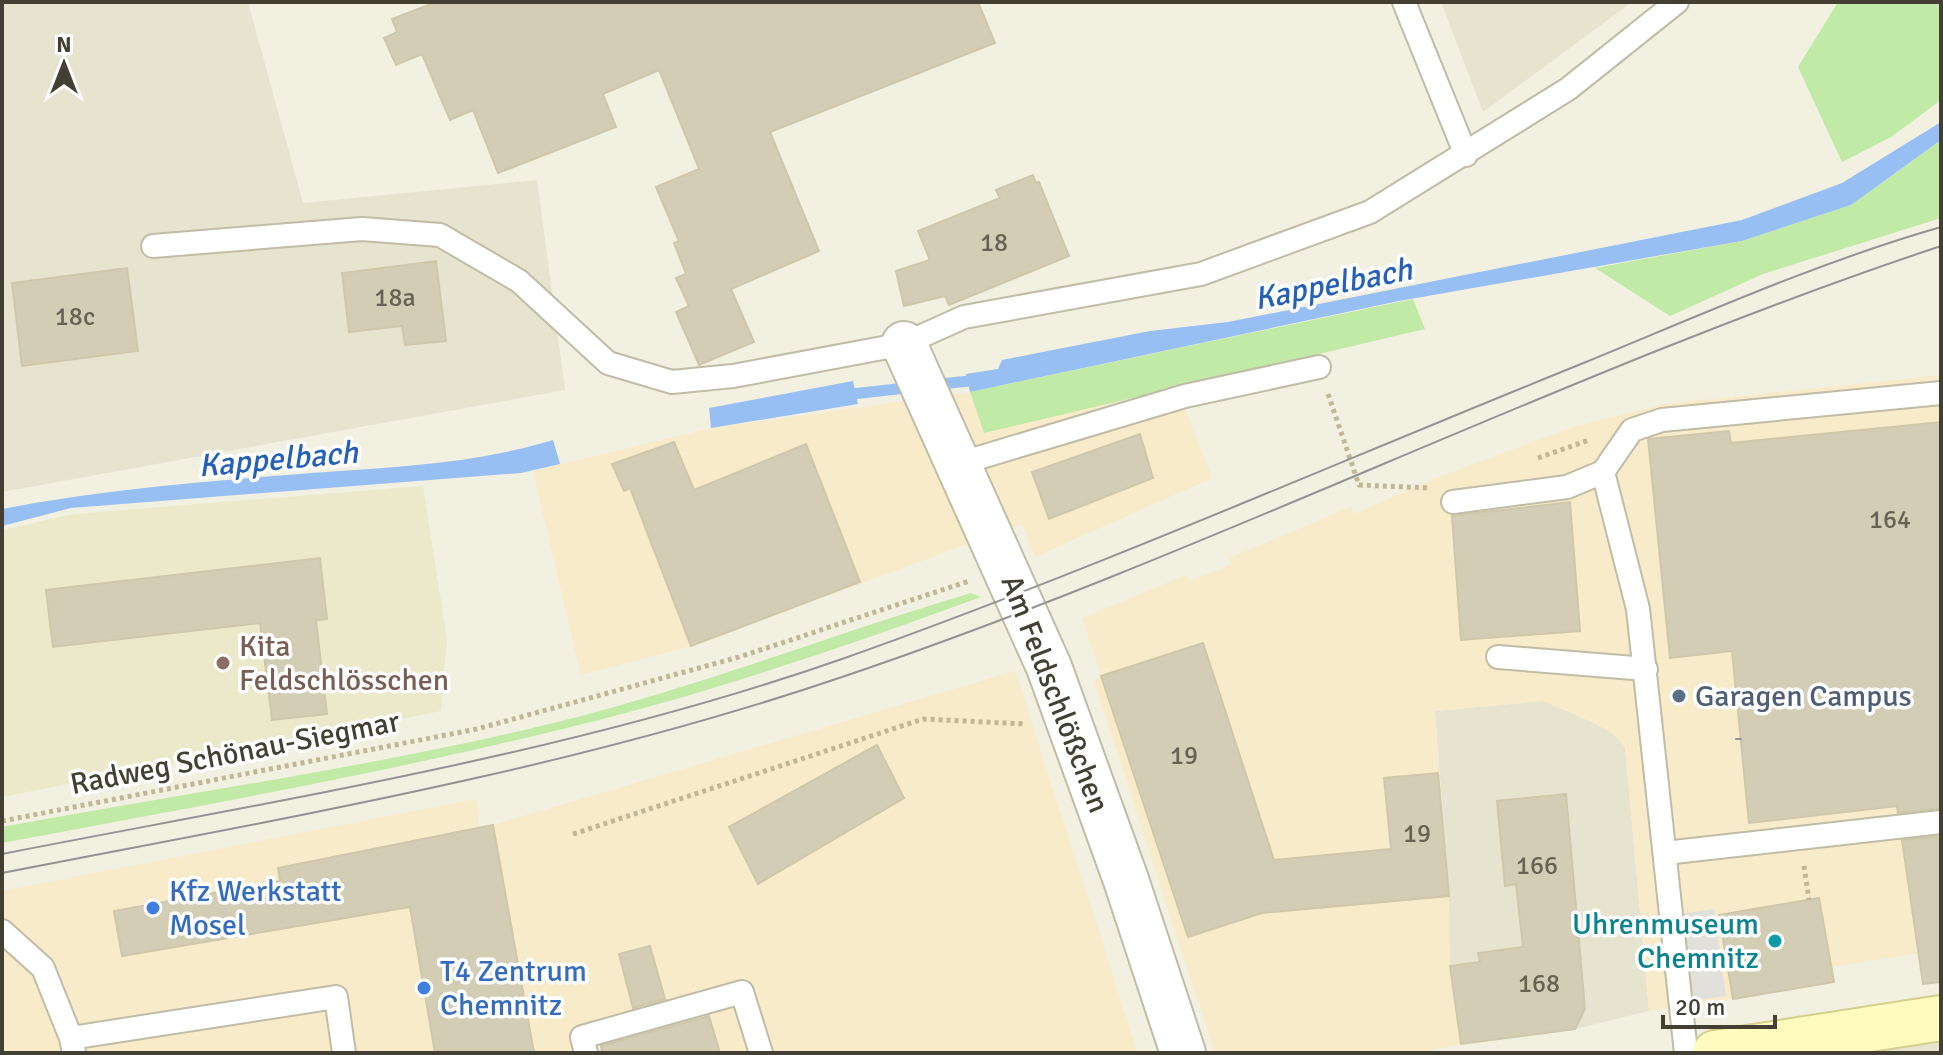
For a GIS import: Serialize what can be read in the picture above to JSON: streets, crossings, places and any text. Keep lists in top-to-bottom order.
{
  "streets": {
    "street": ["Am Feldschlößchen"],
    "path": ["Radweg Schönau-Siegmar"]
  },
  "crossings": [
    ["Am Feldschlößchen", "Radweg Schönau-Siegmar"]
  ],
  "water": ["Kappelbach"],
  "places": [
    "Kita Feldschlösschen",
    "Garagen Campus",
    "Kfz Werkstatt Mosel",
    "Uhrenmuseum Chemnitz",
    "T4 Zentrum Chemnitz"
  ],
  "house_numbers": [
    "18",
    "18a",
    "18c",
    "164",
    "19",
    "19",
    "166",
    "168"
  ],
  "scale_bar": "20 m",
  "north": "top"
}
